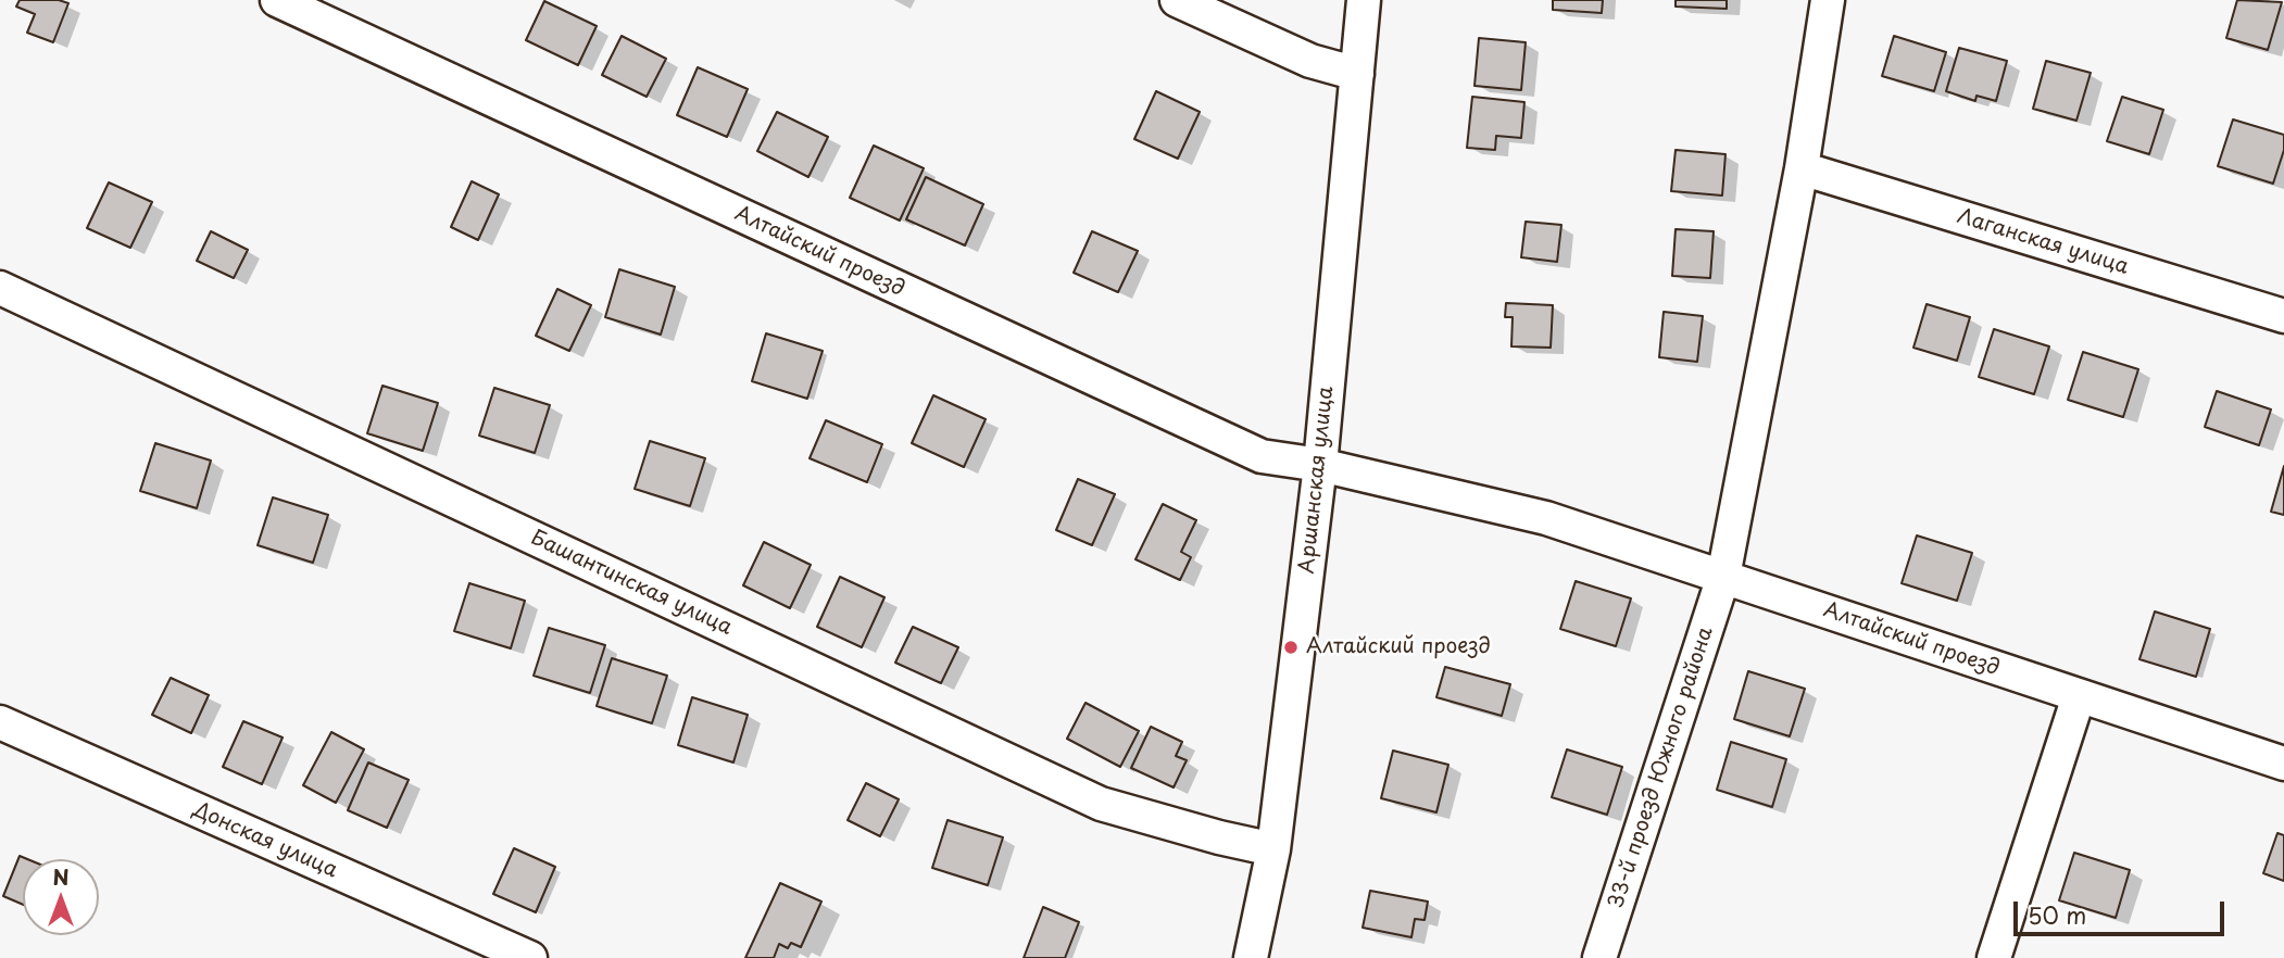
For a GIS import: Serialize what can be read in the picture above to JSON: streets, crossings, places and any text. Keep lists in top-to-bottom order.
{
  "streets": {
    "street": [
      "Лаганская улица",
      "Алтайский проезд",
      "Аршанская улица",
      "Башантинская улица",
      "33-й проезд Южного района",
      "Донская улица"
    ]
  },
  "crossings": [
    ["Алтайский проезд", "Аршанская улица"],
    ["Алтайский проезд", "33-й проезд Южного района"],
    ["Аршанская улица", "Башантинская улица"]
  ],
  "places": ["Алтайский проезд"],
  "scale_bar": "50 m",
  "north": "top"
}
